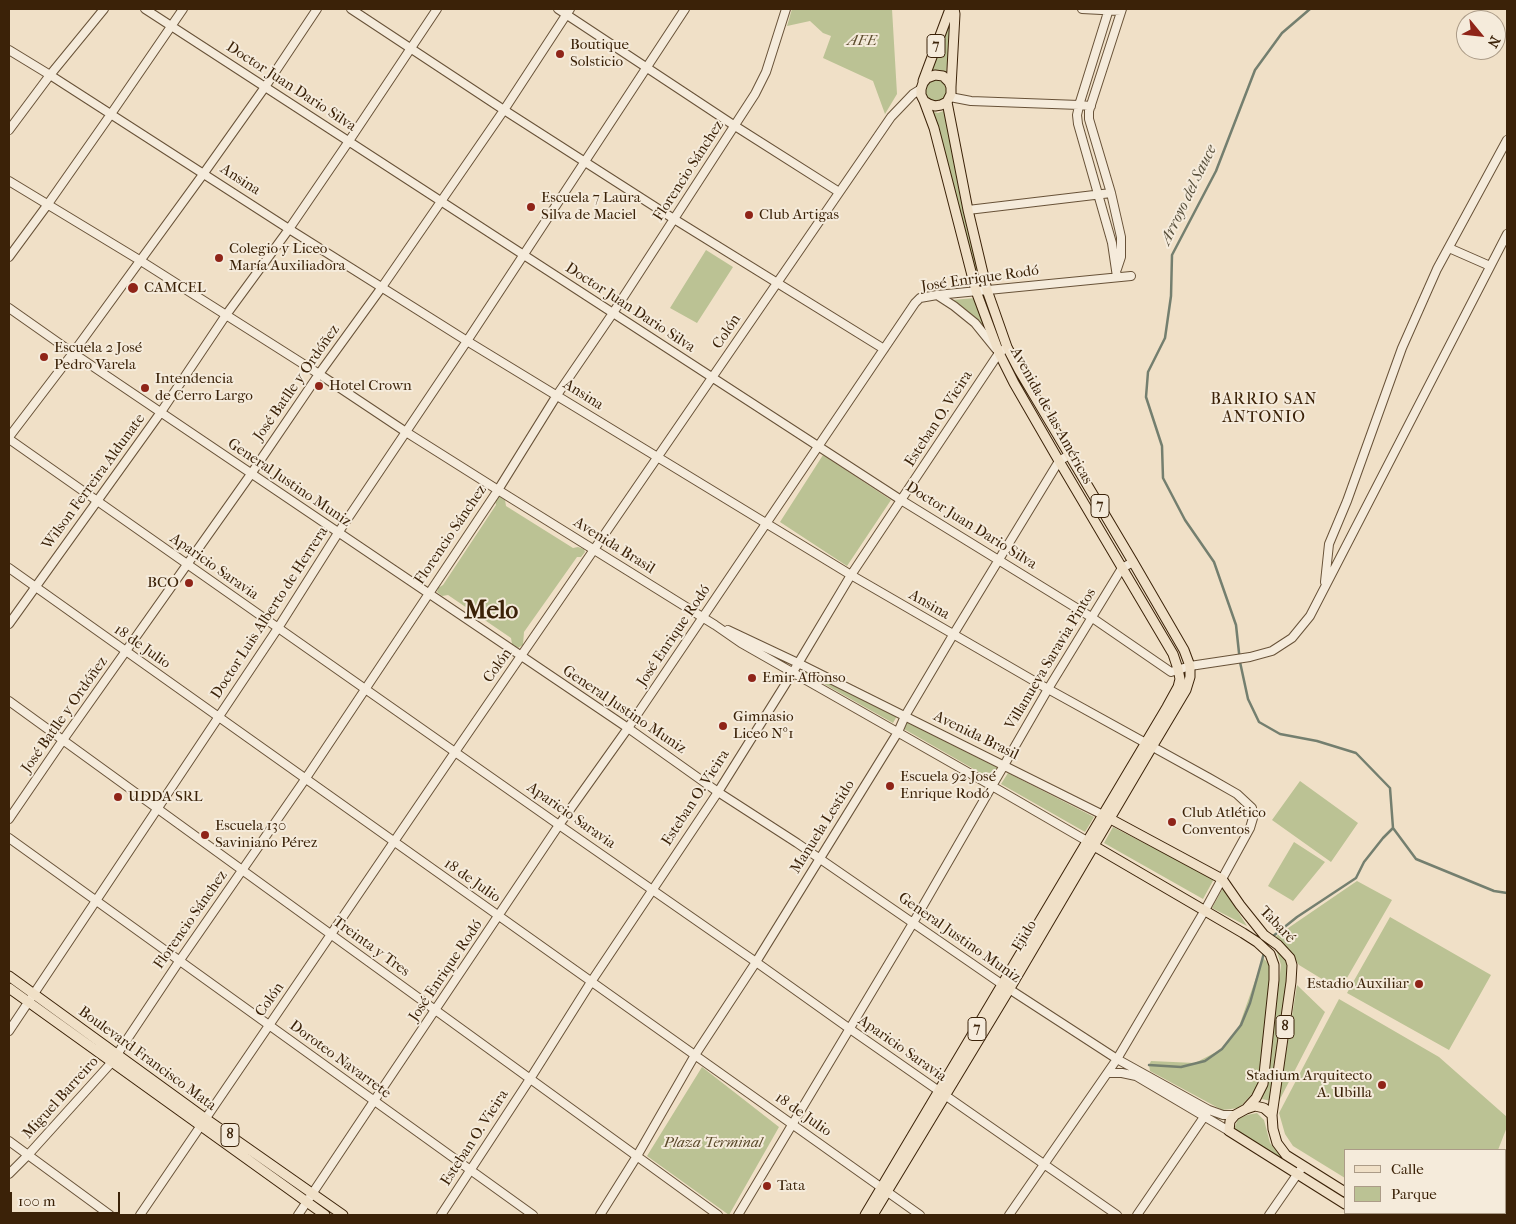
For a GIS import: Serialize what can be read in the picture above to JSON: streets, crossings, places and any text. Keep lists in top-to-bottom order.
{
  "streets": {
    "main road": [
      "7",
      "Avenida de las Américas",
      "Avenida Brasil",
      "Tabaré",
      "Ejido",
      "8",
      "Boulevard Francisco Mata"
    ],
    "street": [
      "Doctor Juan Dario Silva",
      "Florencio Sánchez",
      "Ansina",
      "José Enrique Rodó",
      "Colón",
      "José Batlle y Ordóñez",
      "Esteban O. Vieira",
      "Wilson Ferreira Aldunate",
      "General Justino Muniz",
      "Aparicio Saravia",
      "Doctor Luis Alberto de Herrera",
      "18 de Julio",
      "Villanueva Saravia Pintos",
      "Manuela Lestido",
      "Treinta y Tres",
      "Doroteo Navarrete",
      "Miguel Barreiro"
    ]
  },
  "crossings": [
    ["7", "Colón"],
    ["7", "Avenida de las Américas"],
    ["Doctor Juan Dario Silva", "Florencio Sánchez"],
    ["Doctor Juan Dario Silva", "José Enrique Rodó"],
    ["Doctor Juan Dario Silva", "Colón"],
    ["Doctor Juan Dario Silva", "José Batlle y Ordóñez"],
    ["Doctor Juan Dario Silva", "Avenida de las Américas"],
    ["Doctor Juan Dario Silva", "Esteban O. Vieira"],
    ["Doctor Juan Dario Silva", "Wilson Ferreira Aldunate"],
    ["Doctor Juan Dario Silva", "Doctor Luis Alberto de Herrera"],
    ["Doctor Juan Dario Silva", "Villanueva Saravia Pintos"],
    ["Doctor Juan Dario Silva", "Manuela Lestido"],
    ["Doctor Juan Dario Silva", "Ejido"],
    ["Florencio Sánchez", "Ansina"],
    ["Florencio Sánchez", "General Justino Muniz"],
    ["Florencio Sánchez", "Avenida Brasil"],
    ["Florencio Sánchez", "Aparicio Saravia"],
    ["Florencio Sánchez", "18 de Julio"],
    ["Florencio Sánchez", "Treinta y Tres"],
    ["Florencio Sánchez", "Boulevard Francisco Mata"],
    ["Florencio Sánchez", "Doroteo Navarrete"],
    ["Florencio Sánchez", "Miguel Barreiro"],
    ["Ansina", "José Enrique Rodó"],
    ["Ansina", "Colón"],
    ["Ansina", "José Batlle y Ordóñez"],
    ["Ansina", "Esteban O. Vieira"],
    ["Ansina", "Wilson Ferreira Aldunate"],
    ["Ansina", "Avenida Brasil"],
    ["Ansina", "Doctor Luis Alberto de Herrera"],
    ["Ansina", "Villanueva Saravia Pintos"],
    ["Ansina", "Manuela Lestido"],
    ["Ansina", "Tabaré"],
    ["Ansina", "Ejido"],
    ["José Enrique Rodó", "Avenida de las Américas"],
    ["José Enrique Rodó", "General Justino Muniz"],
    ["José Enrique Rodó", "Avenida Brasil"],
    ["José Enrique Rodó", "Aparicio Saravia"],
    ["José Enrique Rodó", "18 de Julio"],
    ["José Enrique Rodó", "Treinta y Tres"],
    ["José Enrique Rodó", "Boulevard Francisco Mata"],
    ["José Enrique Rodó", "Doroteo Navarrete"],
    ["Colón", "Avenida de las Américas"],
    ["Colón", "General Justino Muniz"],
    ["Colón", "Avenida Brasil"],
    ["Colón", "Aparicio Saravia"],
    ["Colón", "18 de Julio"],
    ["Colón", "Treinta y Tres"],
    ["Colón", "Boulevard Francisco Mata"],
    ["Colón", "Doroteo Navarrete"],
    ["José Batlle y Ordóñez", "General Justino Muniz"],
    ["José Batlle y Ordóñez", "Avenida Brasil"],
    ["José Batlle y Ordóñez", "Aparicio Saravia"],
    ["José Batlle y Ordóñez", "18 de Julio"],
    ["José Batlle y Ordóñez", "Treinta y Tres"],
    ["Avenida de las Américas", "Esteban O. Vieira"],
    ["Avenida de las Américas", "Villanueva Saravia Pintos"],
    ["Avenida de las Américas", "Manuela Lestido"],
    ["Avenida de las Américas", "Ejido"],
    ["Esteban O. Vieira", "General Justino Muniz"],
    ["Esteban O. Vieira", "Avenida Brasil"],
    ["Esteban O. Vieira", "Aparicio Saravia"],
    ["Esteban O. Vieira", "18 de Julio"],
    ["Esteban O. Vieira", "Treinta y Tres"],
    ["Esteban O. Vieira", "Doroteo Navarrete"],
    ["Wilson Ferreira Aldunate", "General Justino Muniz"],
    ["Wilson Ferreira Aldunate", "Avenida Brasil"],
    ["Wilson Ferreira Aldunate", "Aparicio Saravia"],
    ["Wilson Ferreira Aldunate", "18 de Julio"],
    ["General Justino Muniz", "Doctor Luis Alberto de Herrera"],
    ["General Justino Muniz", "Villanueva Saravia Pintos"],
    ["General Justino Muniz", "Manuela Lestido"],
    ["General Justino Muniz", "Ejido"],
    ["General Justino Muniz", "8"],
    ["Avenida Brasil", "Doctor Luis Alberto de Herrera"],
    ["Avenida Brasil", "Villanueva Saravia Pintos"],
    ["Avenida Brasil", "Manuela Lestido"],
    ["Avenida Brasil", "Tabaré"],
    ["Avenida Brasil", "Ejido"],
    ["Aparicio Saravia", "Doctor Luis Alberto de Herrera"],
    ["Aparicio Saravia", "Villanueva Saravia Pintos"],
    ["Aparicio Saravia", "Manuela Lestido"],
    ["Aparicio Saravia", "Ejido"],
    ["Doctor Luis Alberto de Herrera", "18 de Julio"],
    ["Doctor Luis Alberto de Herrera", "Treinta y Tres"],
    ["Doctor Luis Alberto de Herrera", "Boulevard Francisco Mata"],
    ["Doctor Luis Alberto de Herrera", "Doroteo Navarrete"],
    ["18 de Julio", "Villanueva Saravia Pintos"],
    ["18 de Julio", "Manuela Lestido"],
    ["18 de Julio", "Ejido"],
    ["Manuela Lestido", "Treinta y Tres"],
    ["Tabaré", "8"],
    ["Boulevard Francisco Mata", "Miguel Barreiro"]
  ],
  "districts": ["BARRIO SAN ANTONIO", "Melo"],
  "water": ["Arroyo del Sauce"],
  "parks": ["AFE", "Plaza Terminal"],
  "places": [
    "Boutique Solsticio",
    "Escuela 7 Laura Silva de Maciel",
    "Club Artigas",
    "Colegio y Liceo María Auxiliadora",
    "CAMCEL",
    "Escuela 2 José Pedro Varela",
    "Hotel Crown",
    "Intendencia de Cerro Largo",
    "BCO",
    "Emir Affonso",
    "Gimnasio Liceo Nº1",
    "Escuela 92 José Enrique Rodó",
    "UDDA SRL",
    "Club Atlético Conventos",
    "Escuela 130 Saviniano Pérez",
    "Estadio Auxiliar",
    "Stadium Arquitecto A. Ubilla",
    "Tata"
  ],
  "legend": ["Calle", "Parque"],
  "scale_bar": "100 m",
  "north": "bottom right"
}
